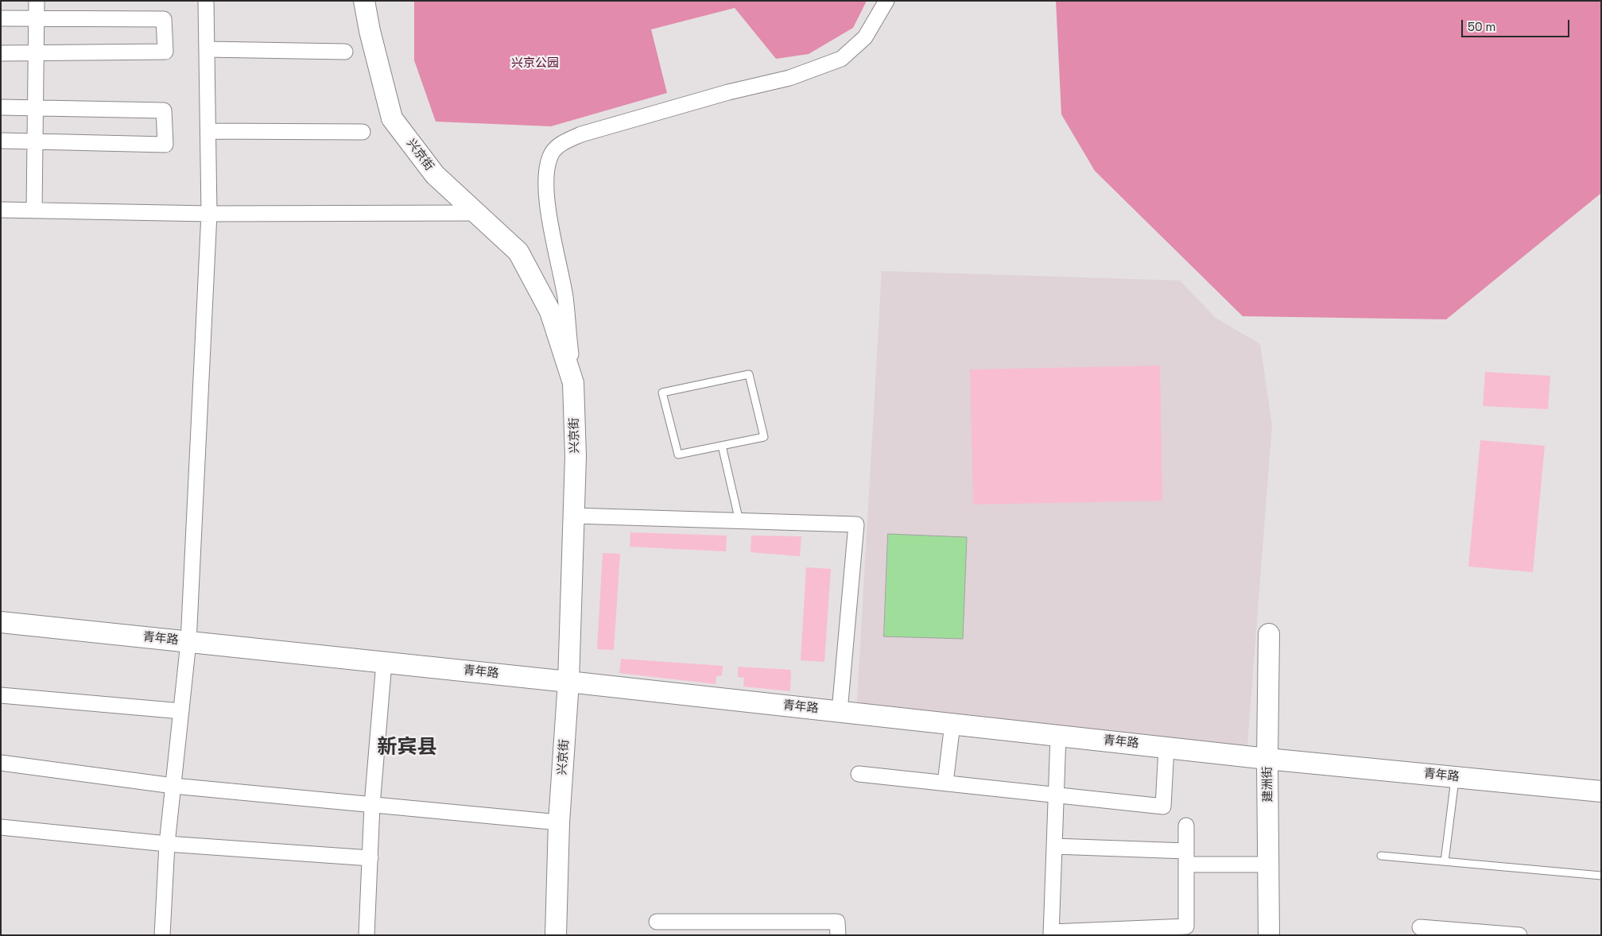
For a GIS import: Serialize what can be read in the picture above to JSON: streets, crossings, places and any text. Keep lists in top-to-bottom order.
{
  "streets": {
    "street": ["兴京街", "青年路", "建洲街"]
  },
  "crossings": [
    ["兴京街", "青年路"],
    ["青年路", "建洲街"]
  ],
  "districts": ["新宾县"],
  "parks": ["兴京公园"],
  "scale_bar": "50 m"
}
